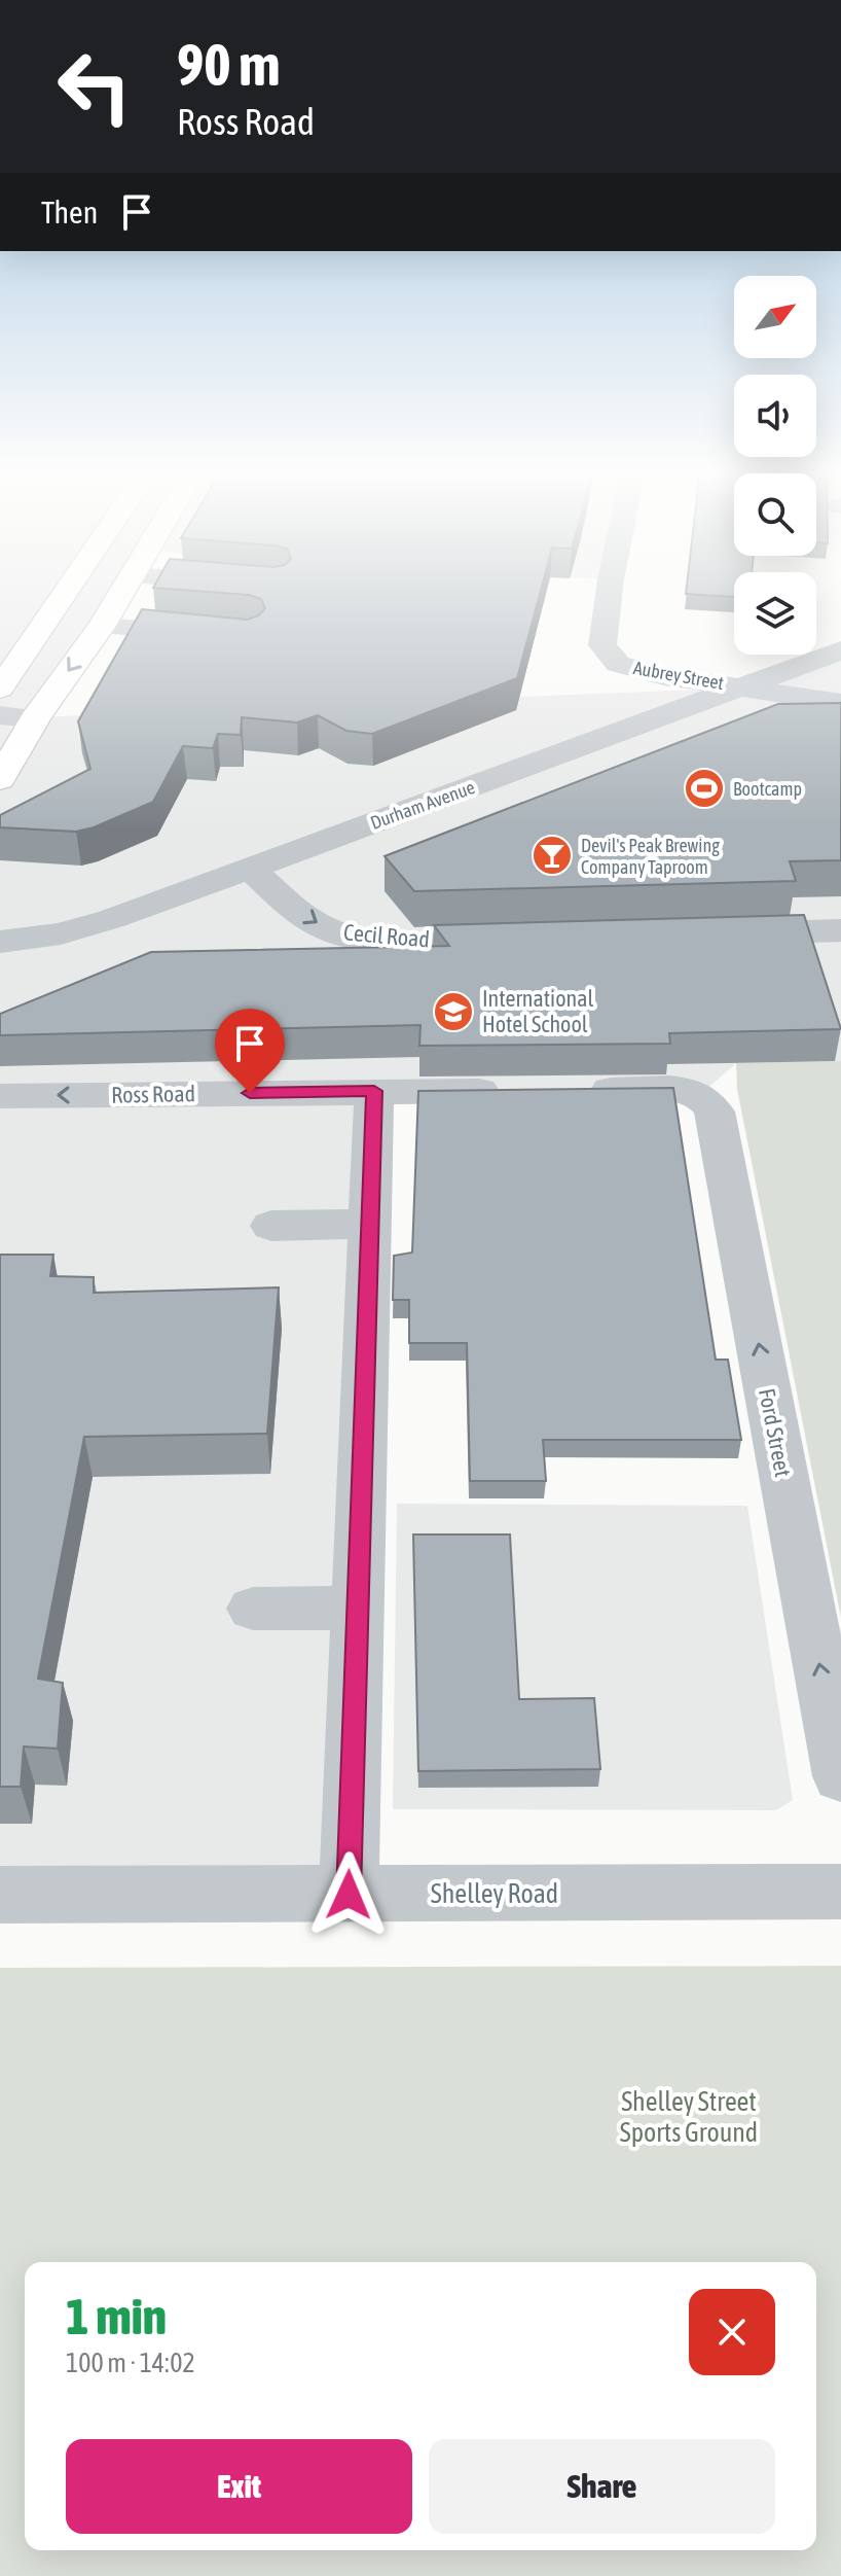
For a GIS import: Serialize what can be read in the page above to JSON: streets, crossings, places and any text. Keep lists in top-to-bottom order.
{
  "streets": {
    "street": [
      "Aubrey Street",
      "Durham Avenue",
      "Cecil Road",
      "Ross Road",
      "Ford Street",
      "Shelley Road"
    ]
  },
  "crossings": [
    ["Aubrey Street", "Durham Avenue"],
    ["Durham Avenue", "Cecil Road"]
  ],
  "one_way": ["Ford Street"],
  "parks": ["Shelley Street Sports Ground"],
  "places": {
    "sports": ["Bootcamp"],
    "bar": ["Devil's Peak Brewing Company Taproom"],
    "school or university": ["International Hotel School"]
  },
  "north": "top right",
  "page": {
    "turn": ["90 m", "Ross Road"],
    "then": "Then",
    "heading": ["1 min", "100 m · 14:02"],
    "buttons": ["Exit", "Share"]
  }
}
